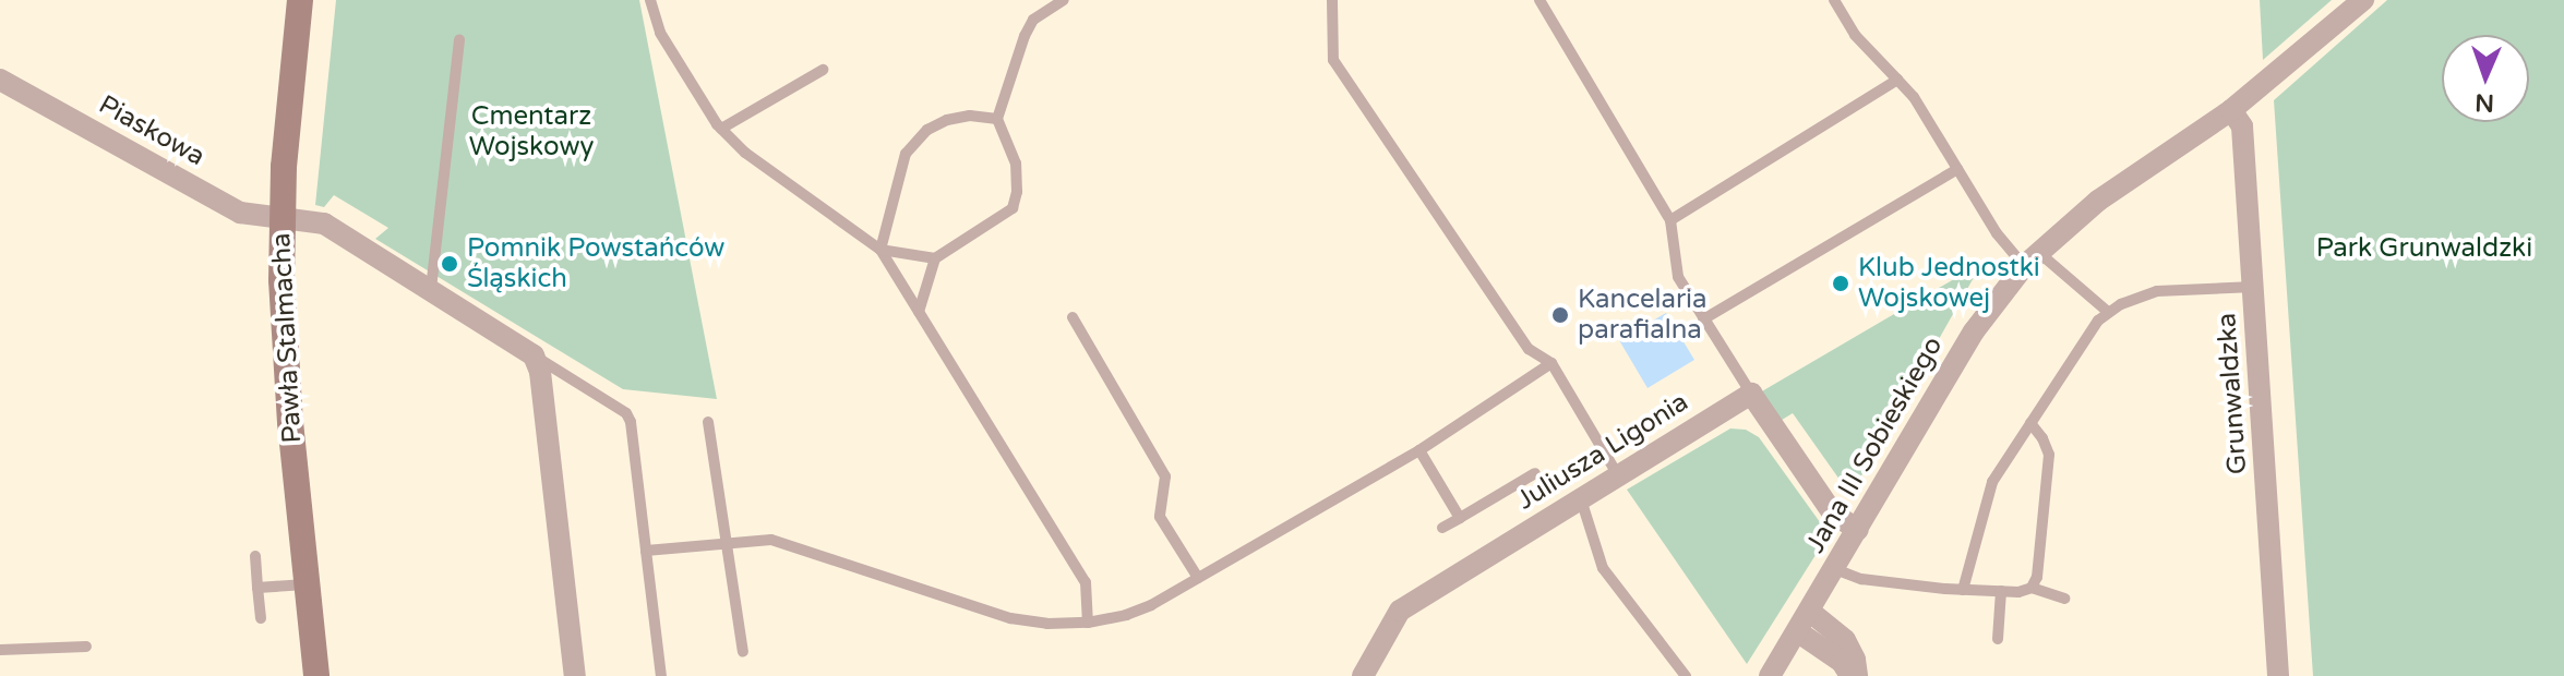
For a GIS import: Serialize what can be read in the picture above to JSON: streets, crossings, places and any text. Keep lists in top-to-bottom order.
{
  "streets": {
    "street": [
      "Piaskowa",
      "Pawła Stalmacha",
      "Grunwaldzka",
      "Jana III Sobieskiego",
      "Juliusza Ligonia"
    ]
  },
  "crossings": [
    ["Piaskowa", "Pawła Stalmacha"],
    ["Grunwaldzka", "Jana III Sobieskiego"]
  ],
  "parks": ["Cmentarz Wojskowy", "Park Grunwaldzki"],
  "places": ["Pomnik Powstańców Śląskich", "Klub Jednostki Wojskowej", "Kancelaria parafialna"],
  "north": "bottom"
}
